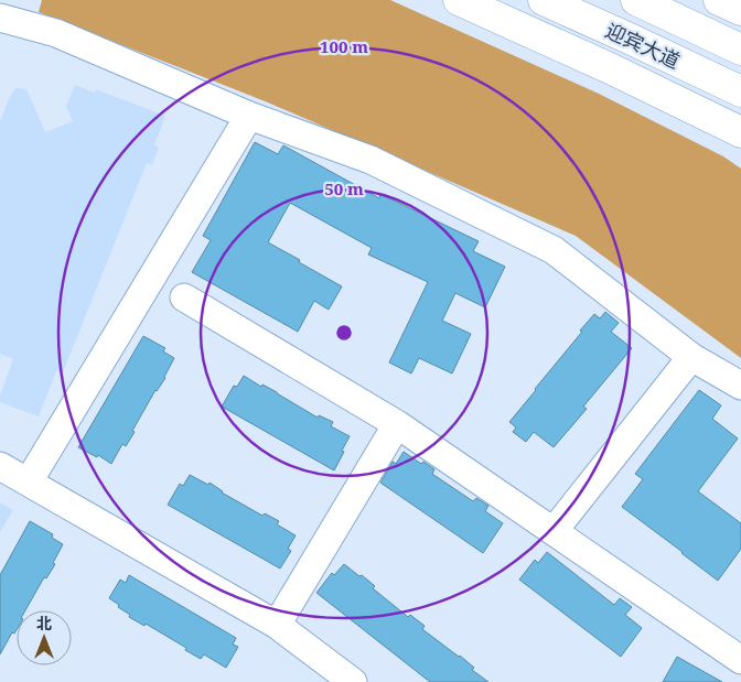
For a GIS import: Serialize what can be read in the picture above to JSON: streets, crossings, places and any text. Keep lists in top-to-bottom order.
{
  "streets": {
    "main road": ["迎宾大道"]
  },
  "north": "top",
  "rings": ["100 m", "50 m"]
}
